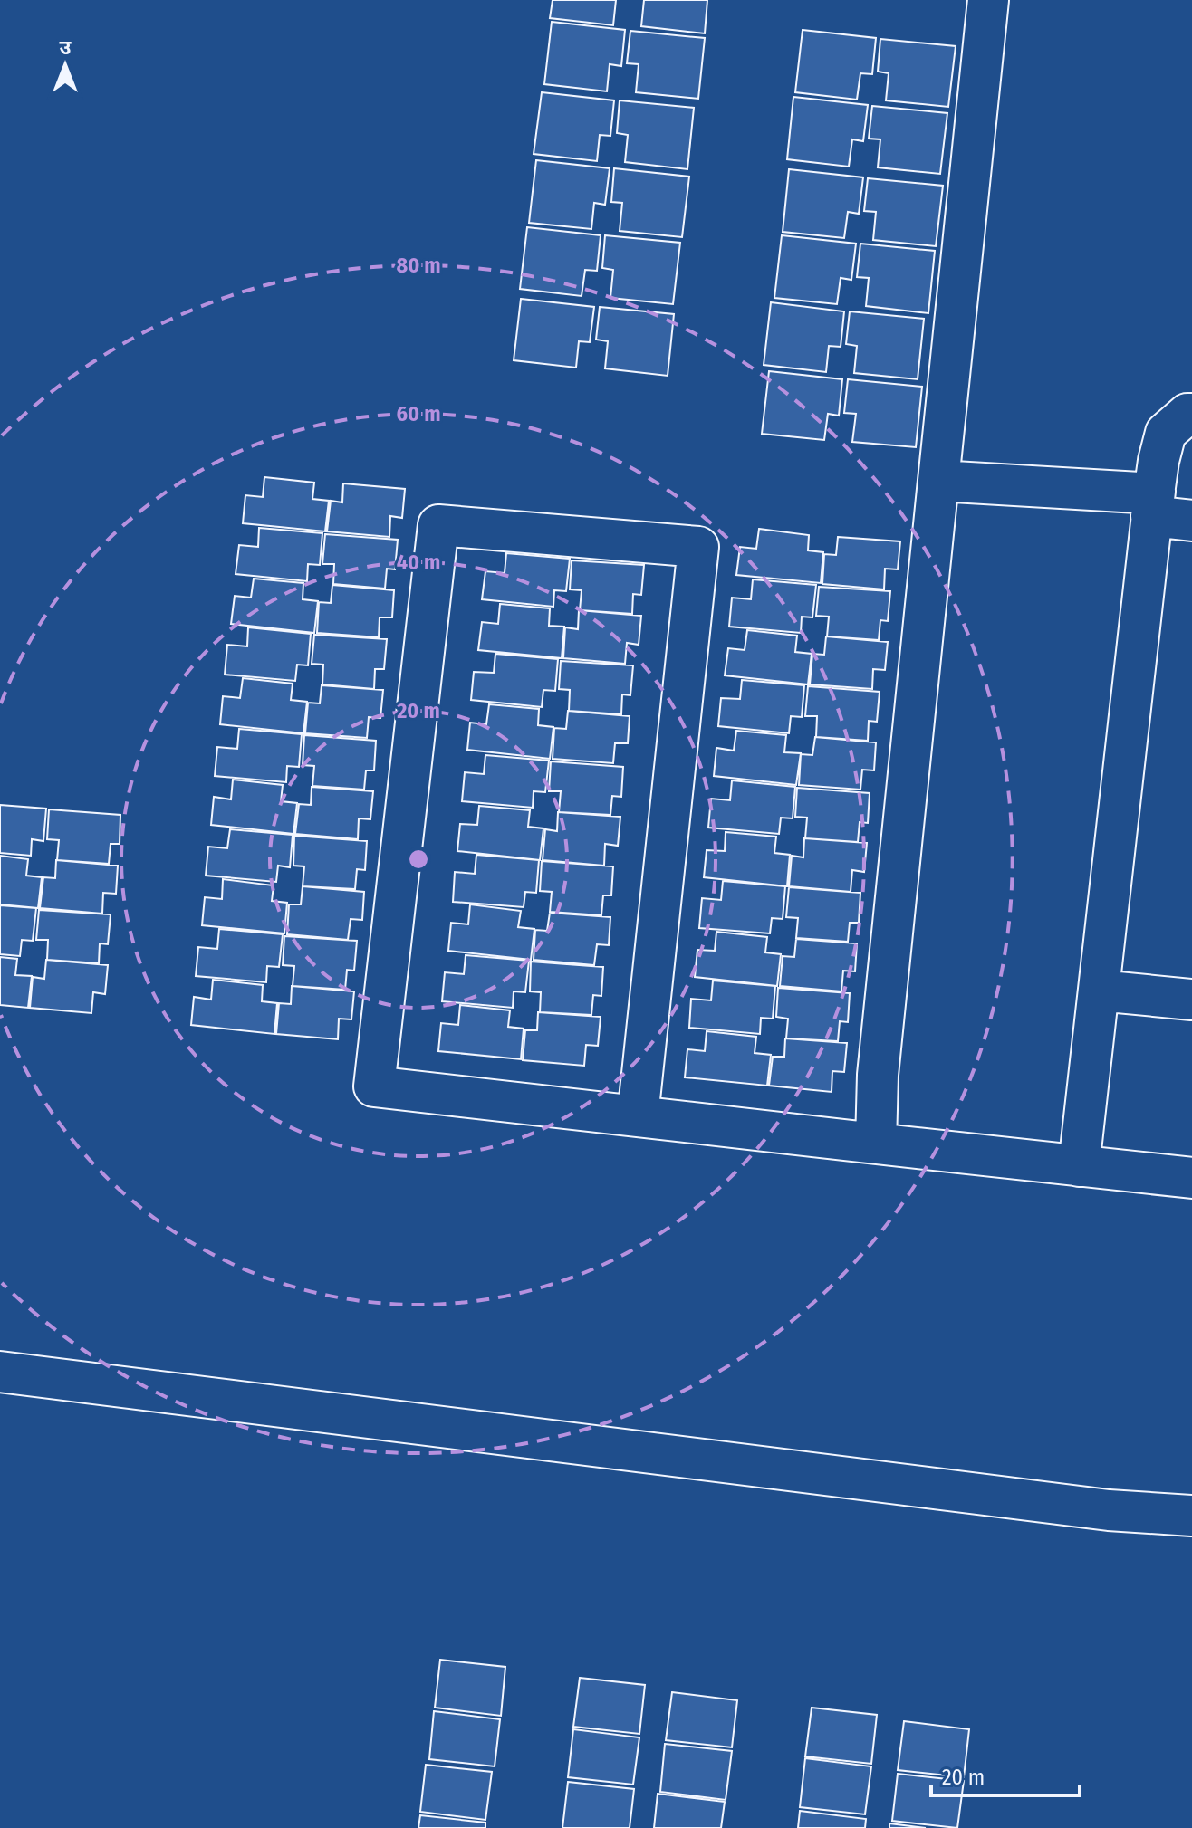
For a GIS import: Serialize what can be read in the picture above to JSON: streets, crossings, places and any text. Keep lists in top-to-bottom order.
{
  "scale_bar": "20 m",
  "north": "top",
  "rings": [
    "80 m",
    "60 m",
    "40 m",
    "20 m"
  ]
}
